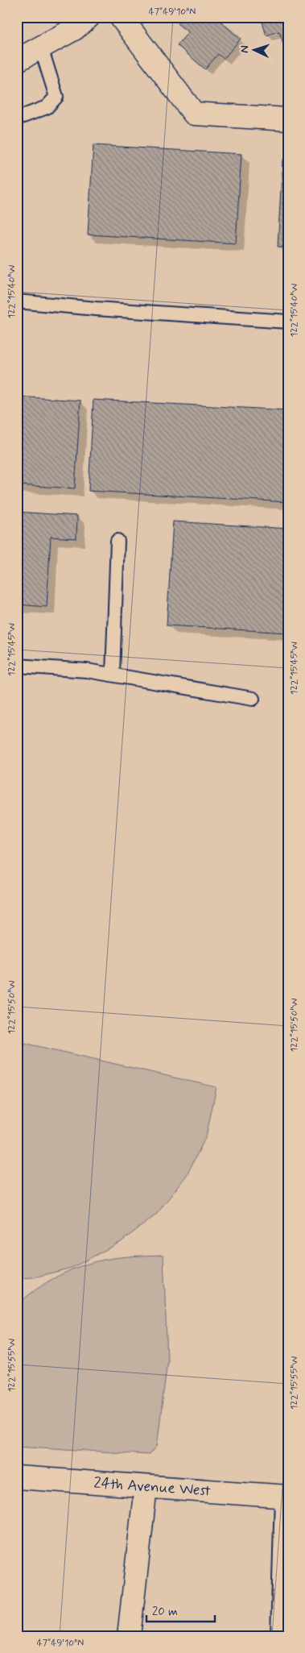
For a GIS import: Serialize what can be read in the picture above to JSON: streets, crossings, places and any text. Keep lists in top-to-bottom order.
{
  "streets": {
    "street": ["24th Avenue West"]
  },
  "scale_bar": "20 m",
  "north": "left",
  "coordinates": [
    "47°49'10\"N",
    "122°15'40\"W",
    "122°15'45\"W",
    "122°15'50\"W",
    "122°15'55\"W"
  ]
}
